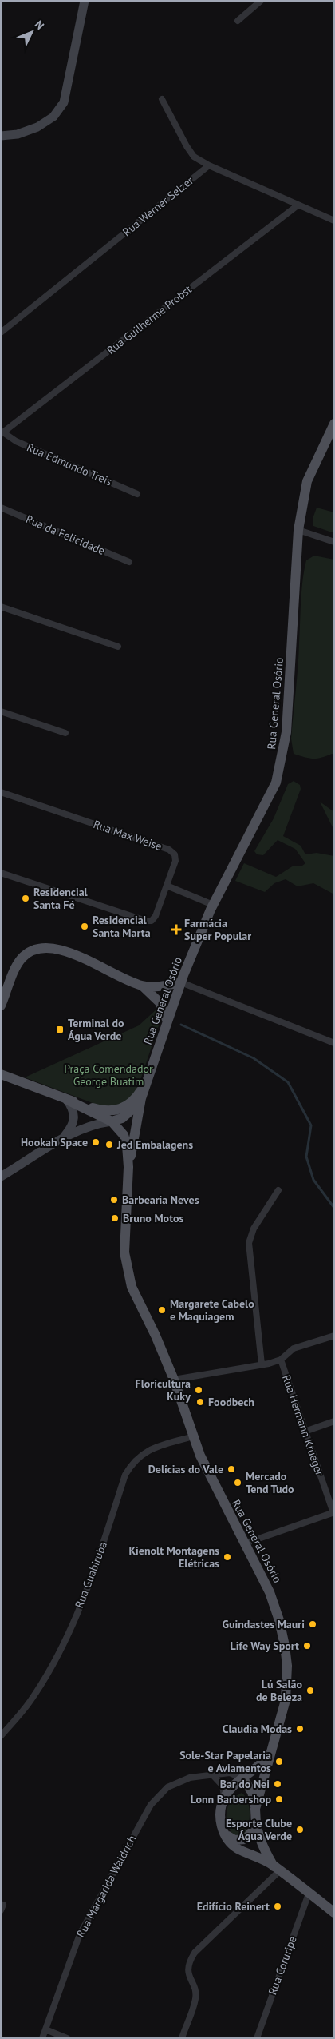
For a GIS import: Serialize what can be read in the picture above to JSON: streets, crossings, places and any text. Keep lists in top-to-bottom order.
{
  "streets": {
    "main road": ["Rua General Osório"],
    "street": [
      "Rua Werner Selzer",
      "Rua Guilherme Probst",
      "Rua Edmundo Treis",
      "Rua da Felicidade",
      "Rua Max Weise",
      "Rua Hermann Krueger",
      "Rua Guabiruba",
      "Rua Margarida Waldrich",
      "Rua Coruripe"
    ]
  },
  "crossings": [
    ["Rua Guilherme Probst", "Rua Edmundo Treis"],
    ["Rua General Osório", "Rua Guabiruba"],
    ["Rua General Osório", "Rua Margarida Waldrich"],
    ["Rua General Osório", "Rua Coruripe"]
  ],
  "parks": ["Praça Comendador George Buatim"],
  "places": {
    "other": [
      "Residencial Santa Fé",
      "Residencial Santa Marta",
      "Hookah Space",
      "Jed Embalagens",
      "Barbearia Neves",
      "Bruno Motos",
      "Margarete Cabelo e Maquiagem",
      "Floricultura Kuky",
      "Foodbech",
      "Delícias do Vale",
      "Mercado Tend Tudo",
      "Kienolt Montagens Elétricas",
      "Guindastes Mauri",
      "Life Way Sport",
      "Lú Salão de Beleza",
      "Claudia Modas",
      "Sole-Star Papelaria e Aviamentos",
      "Bar do Nei",
      "Lonn Barbershop",
      "Esporte Clube Água Verde",
      "Edifício Reinert"
    ],
    "health": ["Farmácia Super Popular"],
    "transit": ["Terminal do Água Verde"]
  },
  "north": "top right"
}
